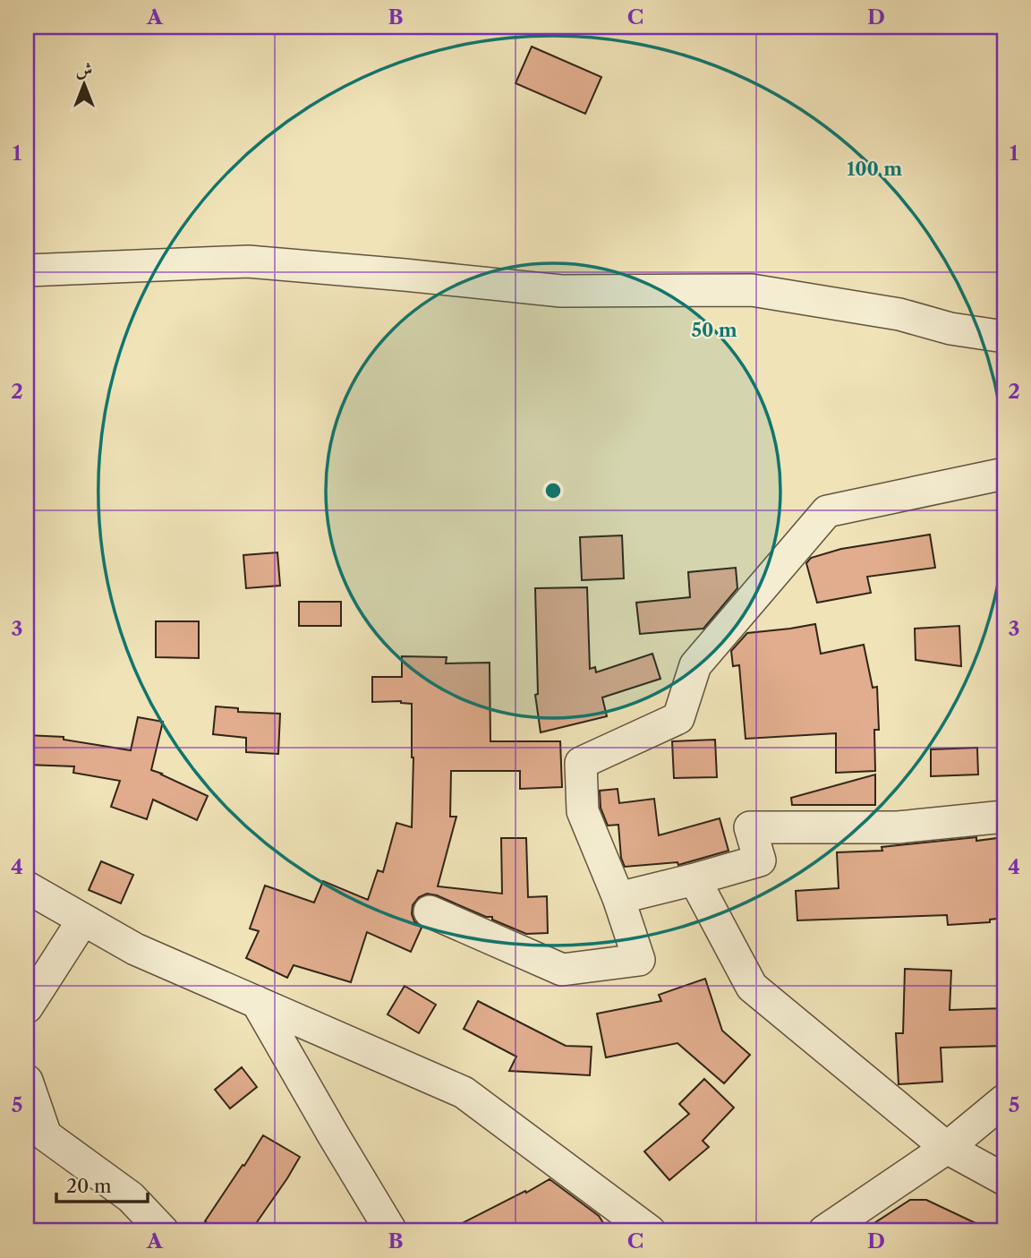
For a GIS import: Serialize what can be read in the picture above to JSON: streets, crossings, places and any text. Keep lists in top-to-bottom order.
{
  "scale_bar": "20 m",
  "north": "top",
  "grid": {
    "columns": [
      "A",
      "B",
      "C",
      "D"
    ],
    "rows": [
      "1",
      "2",
      "3",
      "4",
      "5"
    ]
  },
  "rings": ["100 m", "50 m"]
}
